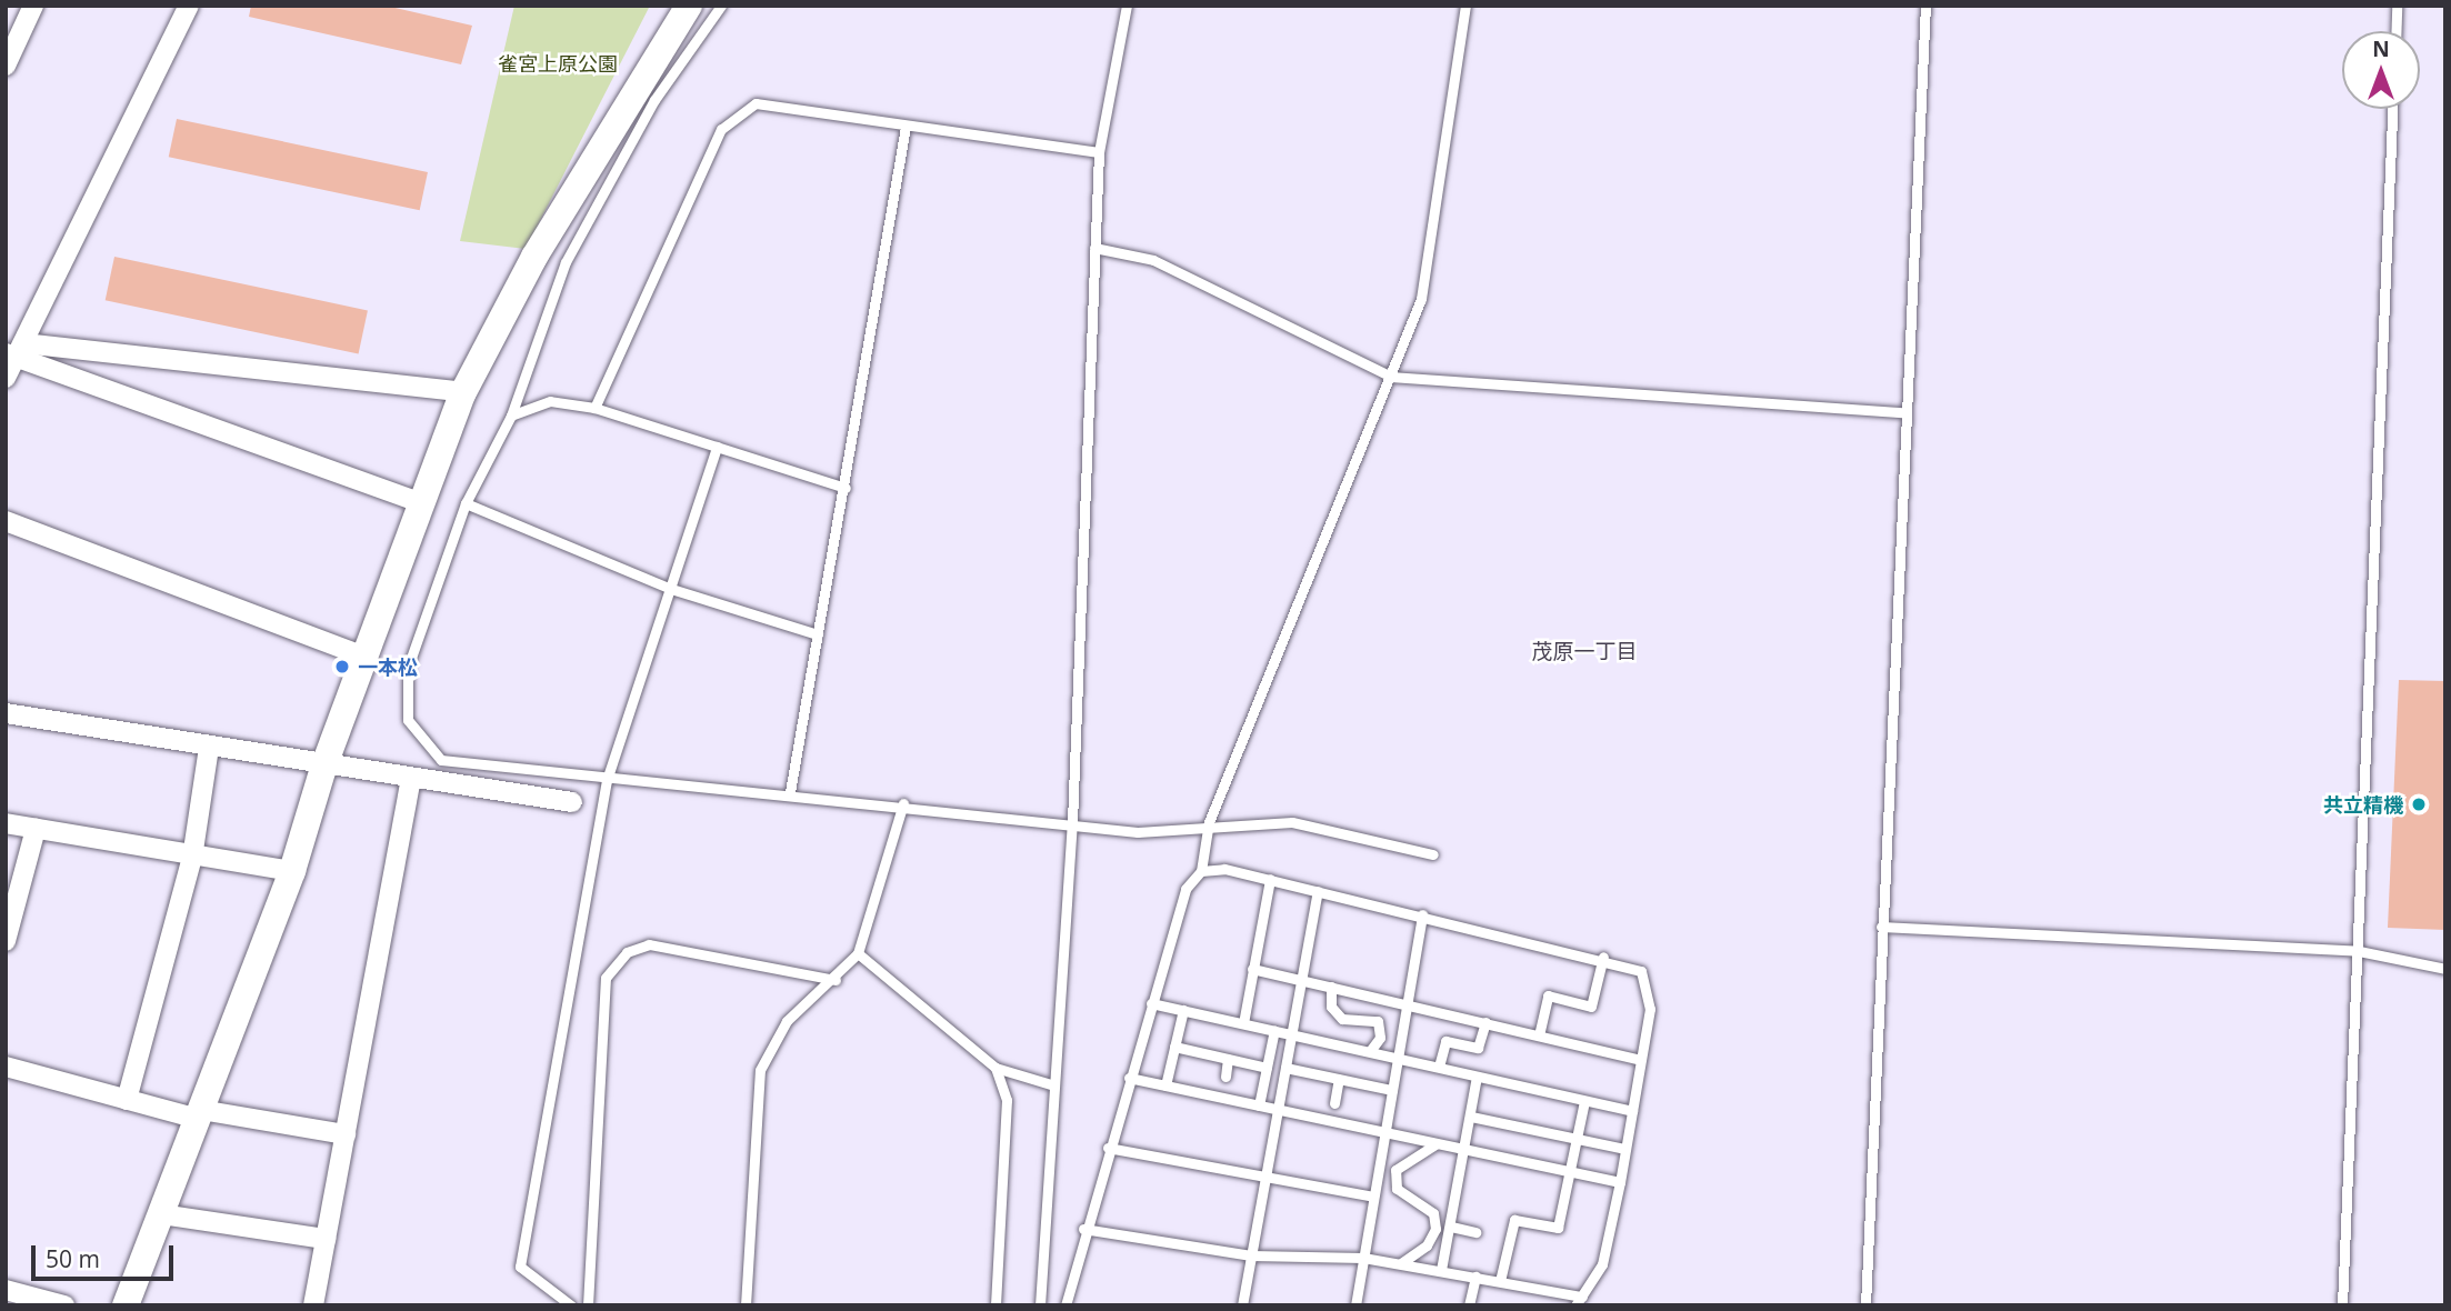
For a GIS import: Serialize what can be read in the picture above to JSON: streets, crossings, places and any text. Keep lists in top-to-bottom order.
{
  "districts": ["茂原一丁目"],
  "parks": ["雀宮上原公園"],
  "places": ["一本松", "共立精機"],
  "scale_bar": "50 m",
  "north": "top"
}
